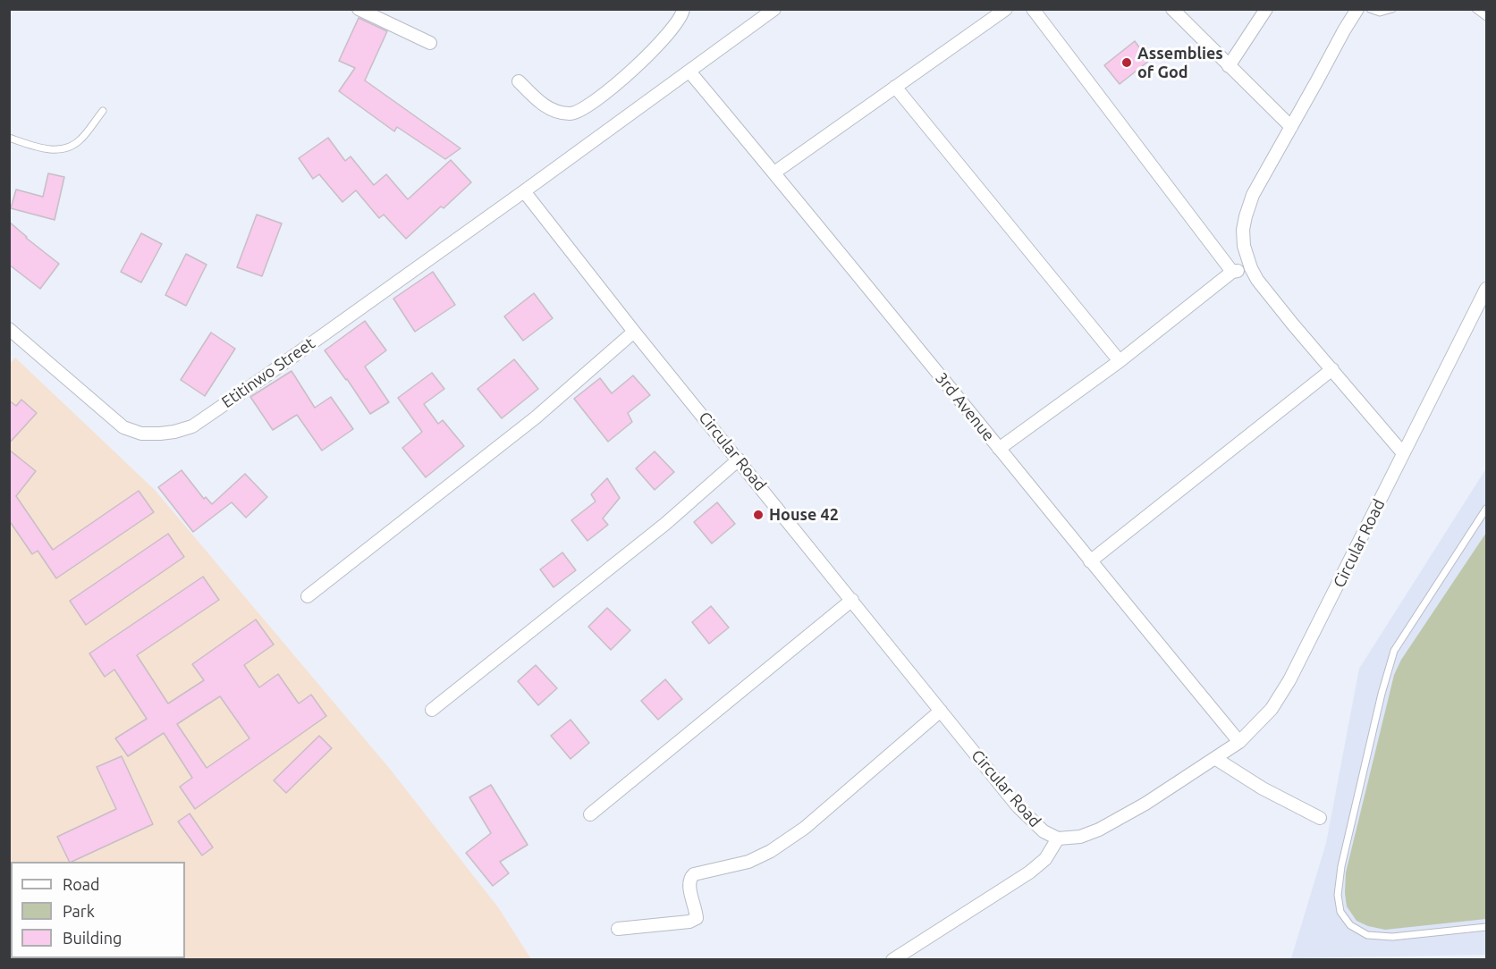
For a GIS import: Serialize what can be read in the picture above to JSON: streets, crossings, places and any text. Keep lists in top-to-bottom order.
{
  "streets": {
    "street": ["Etitinwo Street", "3rd Avenue", "Circular Road"]
  },
  "crossings": [
    ["Etitinwo Street", "3rd Avenue"],
    ["Etitinwo Street", "Circular Road"],
    ["3rd Avenue", "Circular Road"]
  ],
  "places": ["Assemblies of God", "House 42"],
  "legend": ["Road", "Park", "Building"]
}
